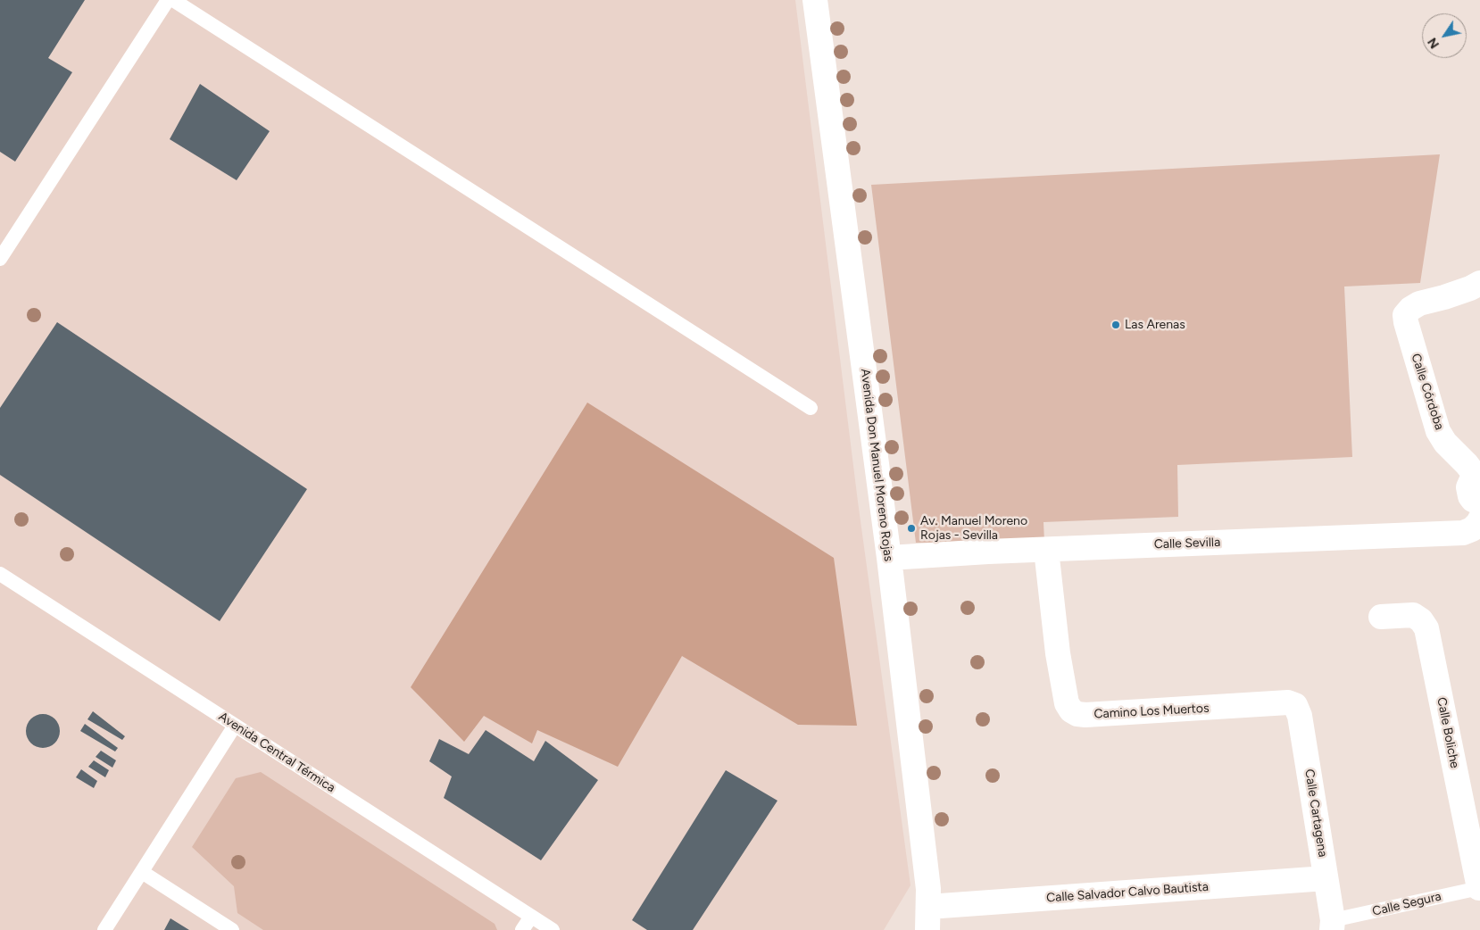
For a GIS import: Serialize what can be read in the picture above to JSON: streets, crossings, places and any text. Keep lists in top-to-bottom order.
{
  "streets": {
    "street": [
      "Calle Córdoba",
      "Avenida Don Manuel Moreno Rojas",
      "Calle Sevilla",
      "Camino Los Muertos",
      "Calle Boliche",
      "Calle Cartagena",
      "Calle Salvador Calvo Bautista"
    ],
    "lane": ["Avenida Central Térmica", "Calle Segura"]
  },
  "crossings": [
    ["Avenida Don Manuel Moreno Rojas", "Calle Sevilla"],
    ["Avenida Don Manuel Moreno Rojas", "Calle Salvador Calvo Bautista"],
    ["Calle Sevilla", "Camino Los Muertos"],
    ["Camino Los Muertos", "Calle Cartagena"],
    ["Calle Boliche", "Calle Segura"],
    ["Calle Cartagena", "Calle Salvador Calvo Bautista"],
    ["Calle Cartagena", "Calle Segura"]
  ],
  "places": ["Las Arenas", "Av. Manuel Moreno Rojas - Sevilla"],
  "north": "bottom left"
}
